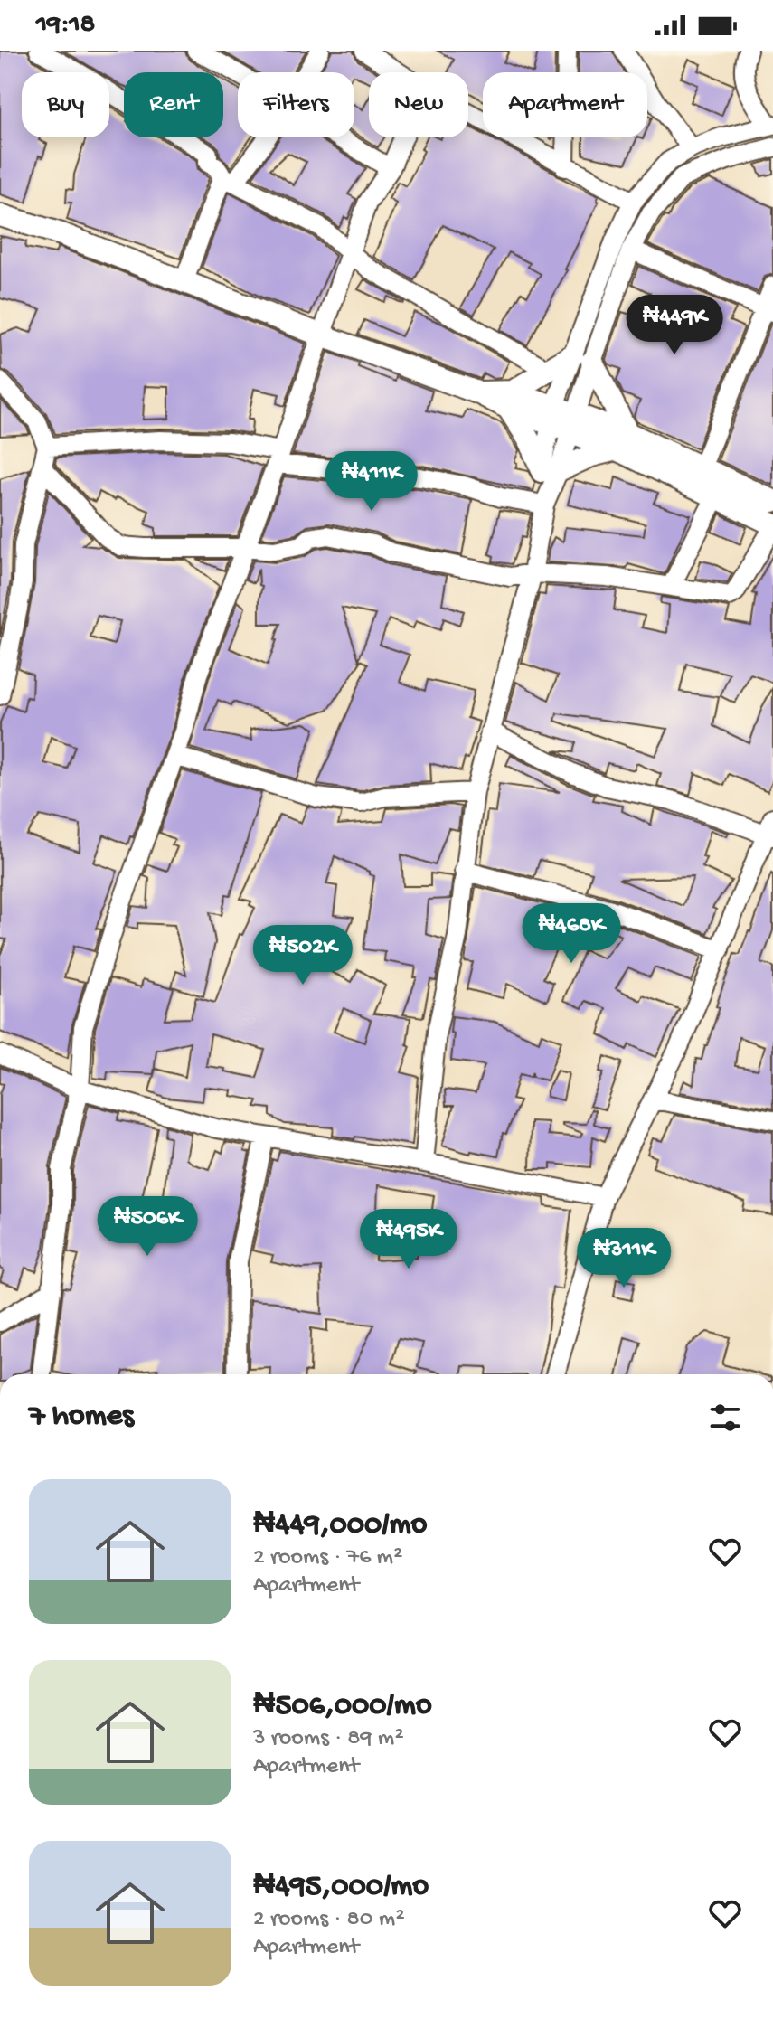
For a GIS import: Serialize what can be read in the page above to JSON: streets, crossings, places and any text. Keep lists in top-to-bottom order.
{
  "page": {
    "status": "19:18",
    "chip": [
      "Buy",
      "Rent",
      "Filters",
      "New",
      "Apartment"
    ],
    "price": [
      "₦449K",
      "₦411K",
      "₦468K",
      "₦502K",
      "₦506K",
      "₦495K",
      "₦311K"
    ],
    "heading": "7 homes",
    "list": [
      {
        "name": "₦449,000/mo",
        "note": "2 rooms · 76 m² · Apartment"
      },
      {
        "name": "₦506,000/mo",
        "note": "3 rooms · 89 m² · Apartment"
      },
      {
        "name": "₦495,000/mo",
        "note": "2 rooms · 80 m² · Apartment"
      }
    ]
  }
}
